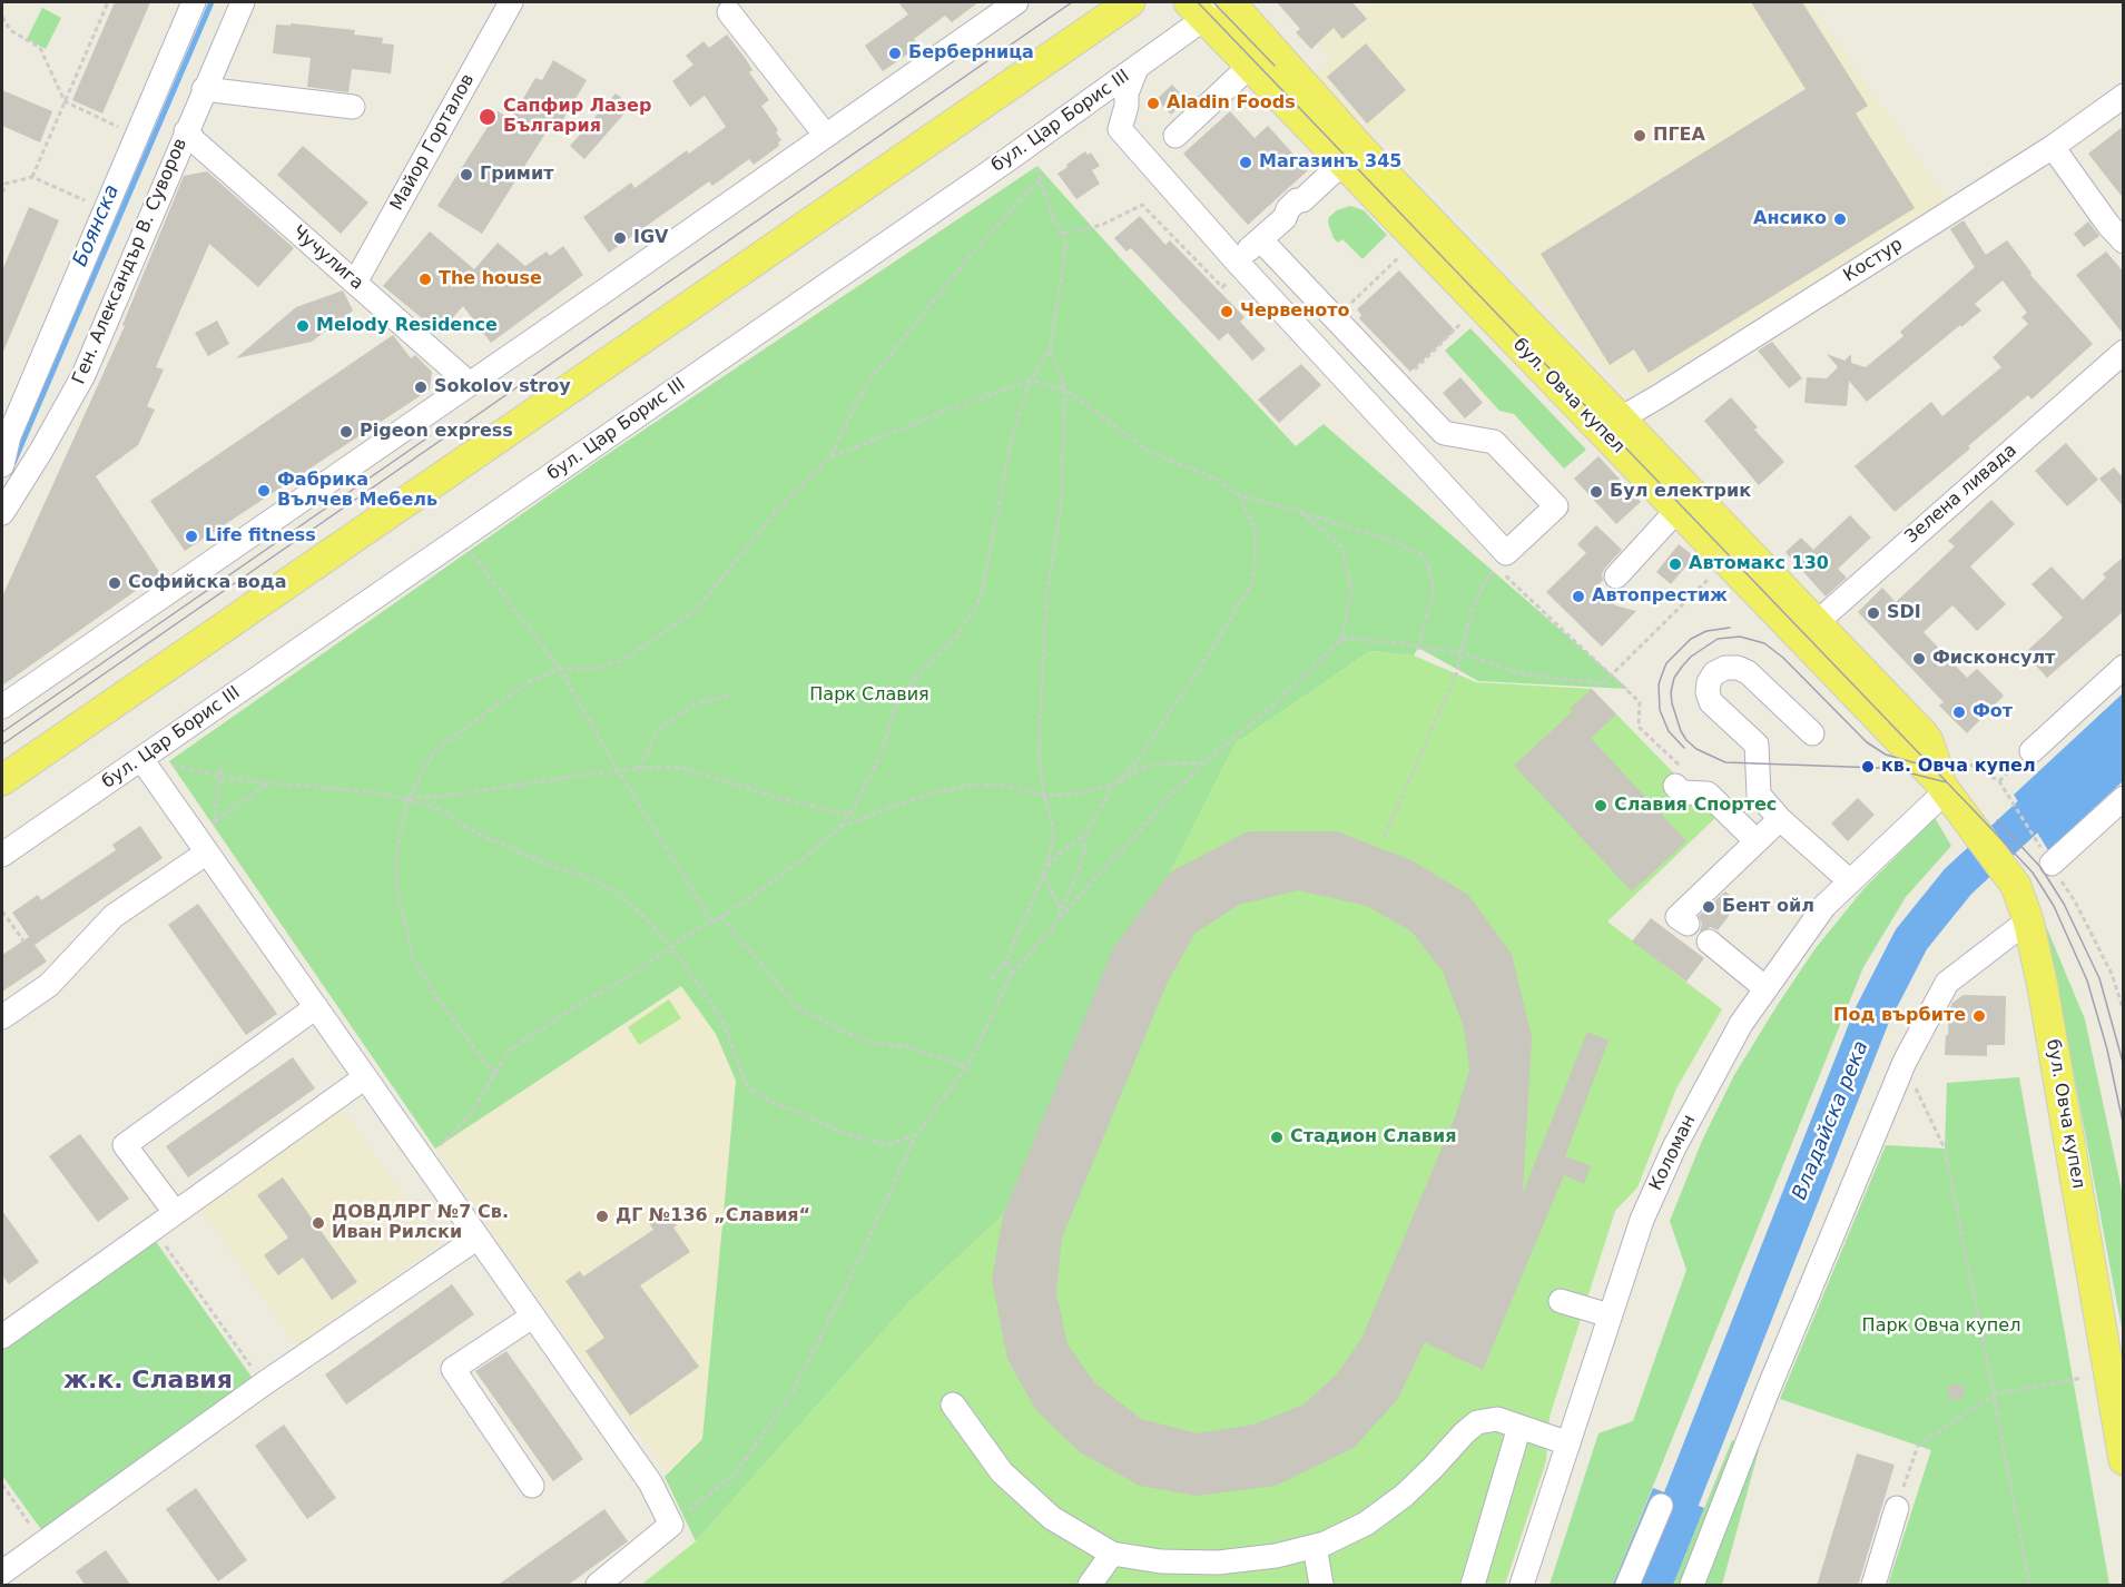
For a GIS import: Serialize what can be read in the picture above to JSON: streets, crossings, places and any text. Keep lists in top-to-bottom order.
{
  "streets": {
    "main road": ["бул. Овча купел"],
    "street": [
      "бул. Цар Борис III",
      "Майор Горталов",
      "Чучулига",
      "Костур",
      "Ген. Александър В. Суворов",
      "Зелена ливада",
      "Коломан"
    ]
  },
  "crossings": [
    ["бул. Цар Борис III", "бул. Овча купел"],
    ["Майор Горталов", "Чучулига"],
    ["Чучулига", "Ген. Александър В. Суворов"],
    ["Костур", "бул. Овча купел"],
    ["бул. Овча купел", "Зелена ливада"],
    ["бул. Овча купел", "Коломан"]
  ],
  "districts": ["ж.к. Славия"],
  "water": ["Боянска", "Владайска река"],
  "parks": ["Парк Славия", "Парк Овча купел"],
  "places": [
    "Берберница",
    "Aladin Foods",
    "Сапфир Лазер България",
    "ПГЕА",
    "Магазинъ 345",
    "Гримит",
    "Ансико",
    "IGV",
    "The house",
    "Червеното",
    "Melody Residence",
    "Sokolov stroy",
    "Pigeon express",
    "Фабрика Вълчев Мебель",
    "Бул електрик",
    "Life fitness",
    "Автомакс 130",
    "Софийска вода",
    "Автопрестиж",
    "SDI",
    "Фисконсулт",
    "Фот",
    "кв. Овча купел",
    "Славия Спортес",
    "Бент ойл",
    "Под върбите",
    "Стадион Славия",
    "ДГ №136 „Славия“",
    "ДОВДЛРГ №7 Св. Иван Рилски"
  ]
}
